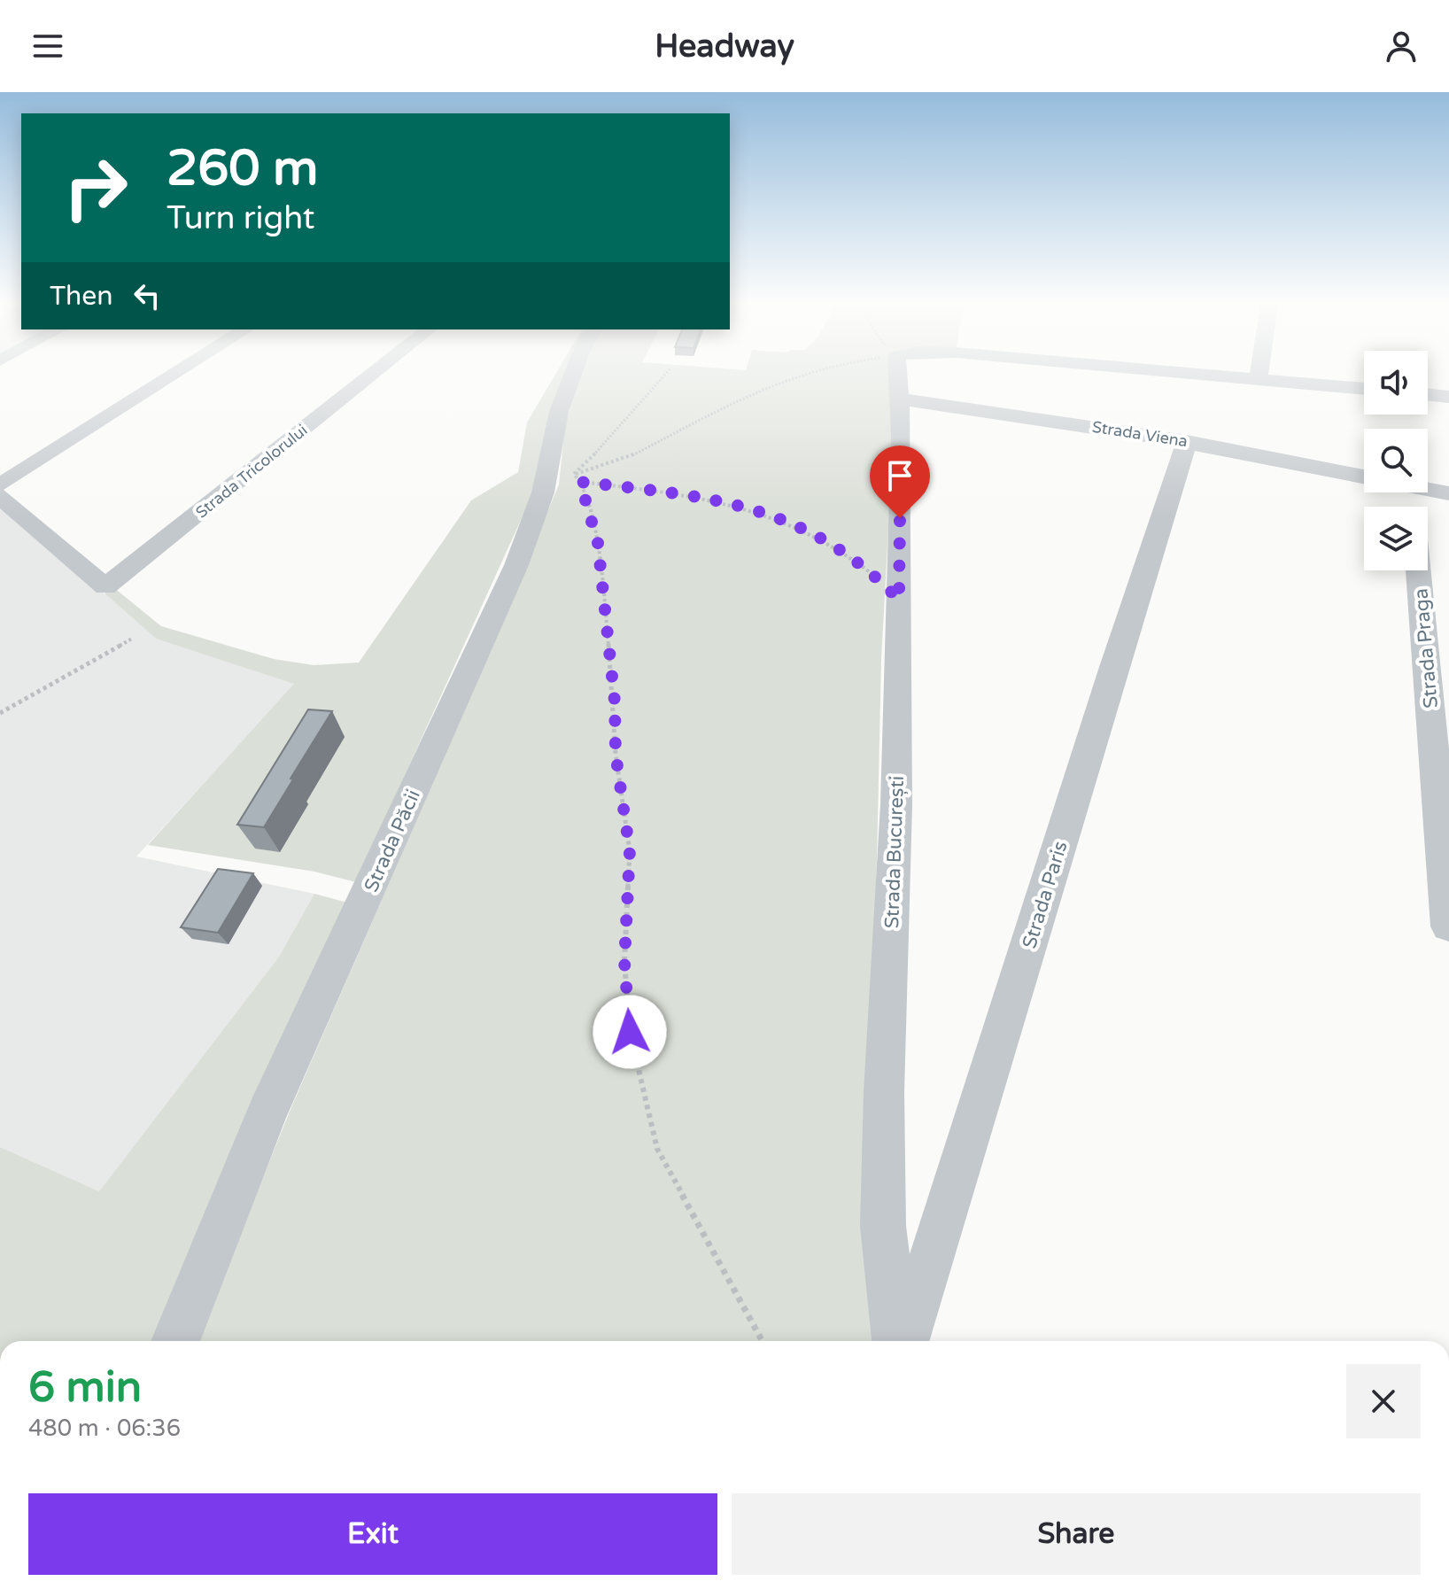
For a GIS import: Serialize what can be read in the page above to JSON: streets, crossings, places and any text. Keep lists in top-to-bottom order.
{
  "streets": {
    "street": [
      "Strada Viena",
      "Strada Tricolorului",
      "Strada Praga",
      "Strada Păcii",
      "Strada București",
      "Strada Paris"
    ]
  },
  "crossings": [
    ["Strada Viena", "Strada București"],
    ["Strada Viena", "Strada Paris"]
  ],
  "page": {
    "header": "Headway",
    "turn": ["260 m", "Turn right"],
    "then": "Then",
    "heading": ["6 min", "480 m · 06:36"],
    "buttons": ["Exit", "Share"]
  }
}
